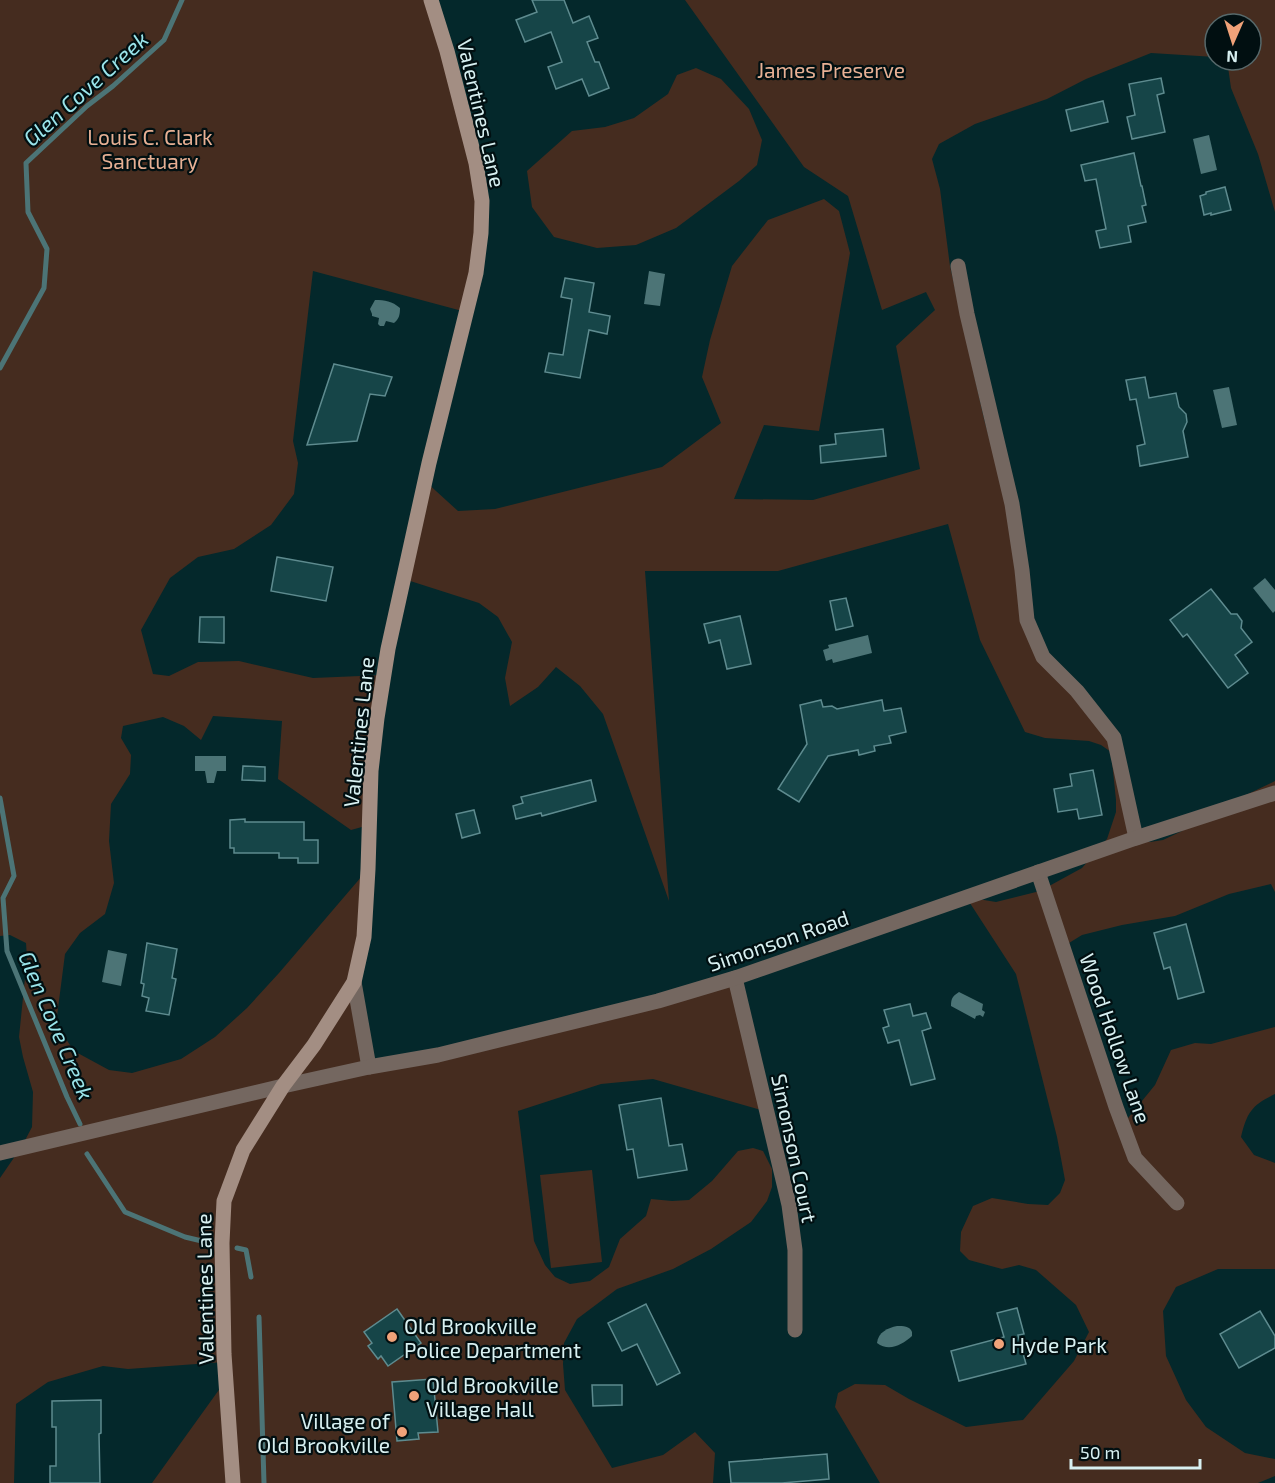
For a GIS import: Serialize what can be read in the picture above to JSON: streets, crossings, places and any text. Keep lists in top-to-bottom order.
{
  "streets": {
    "street": [
      "Valentines Lane",
      "Simonson Road",
      "Wood Hollow Lane",
      "Simonson Court"
    ]
  },
  "crossings": [
    ["Valentines Lane", "Simonson Road"],
    ["Simonson Road", "Wood Hollow Lane"],
    ["Simonson Road", "Simonson Court"]
  ],
  "water": ["Glen Cove Creek"],
  "parks": ["James Preserve", "Louis C. Clark Sanctuary"],
  "places": [
    "Old Brookville Police Department",
    "Hyde Park",
    "Old Brookville Village Hall",
    "Village of Old Brookville"
  ],
  "scale_bar": "50 m",
  "north": "bottom"
}
